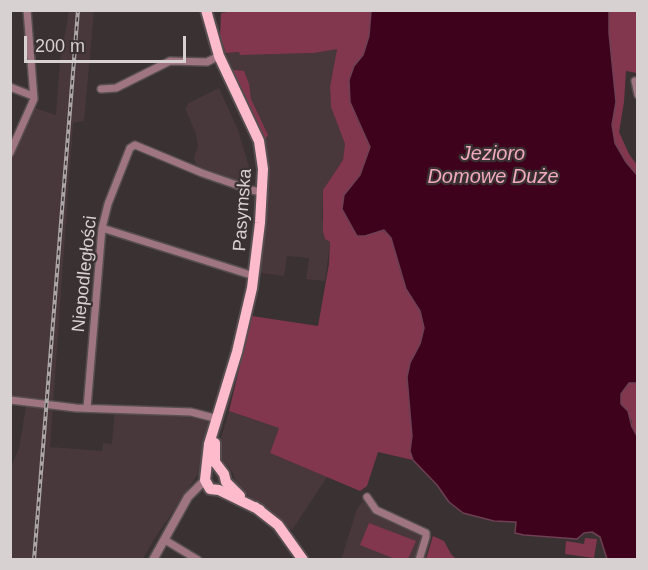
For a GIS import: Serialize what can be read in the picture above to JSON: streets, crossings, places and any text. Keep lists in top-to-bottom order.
{
  "streets": {
    "main road": ["Pasymska"],
    "street": ["Niepodległości"]
  },
  "crossings": [
    ["Pasymska", "Niepodległości"]
  ],
  "water": ["Jezioro Domowe Duże"],
  "scale_bar": "200 m"
}
